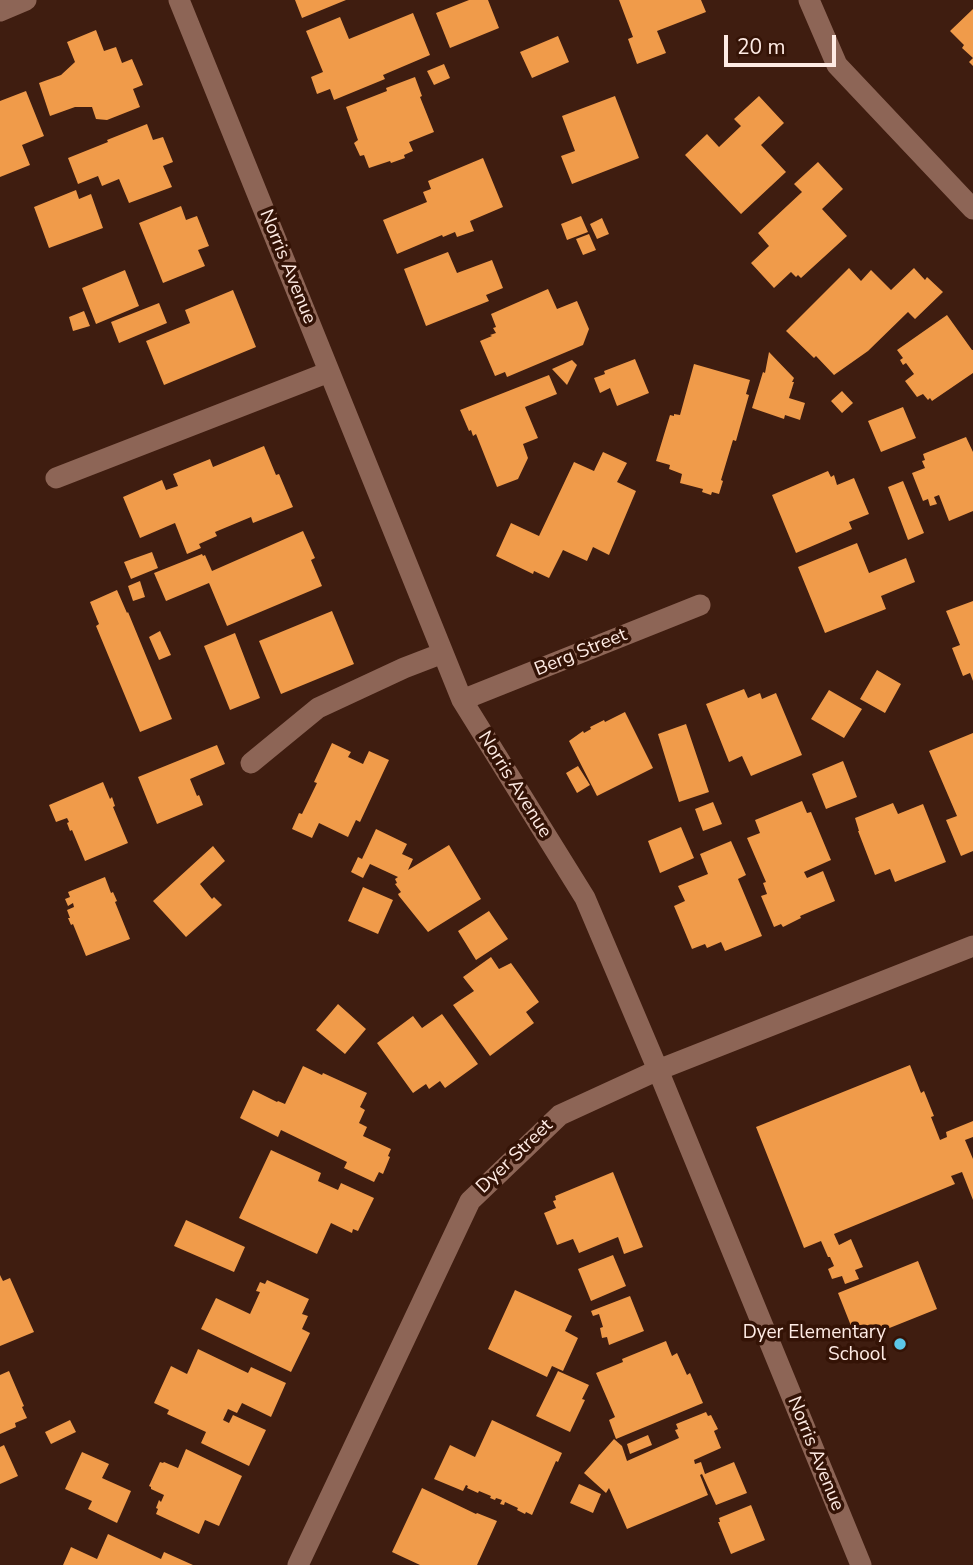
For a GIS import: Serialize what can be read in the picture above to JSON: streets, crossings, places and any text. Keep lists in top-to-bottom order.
{
  "streets": {
    "street": ["Norris Avenue", "Berg Street", "Dyer Street"]
  },
  "crossings": [
    ["Norris Avenue", "Berg Street"],
    ["Norris Avenue", "Dyer Street"]
  ],
  "places": ["Dyer Elementary School"],
  "scale_bar": "20 m"
}
